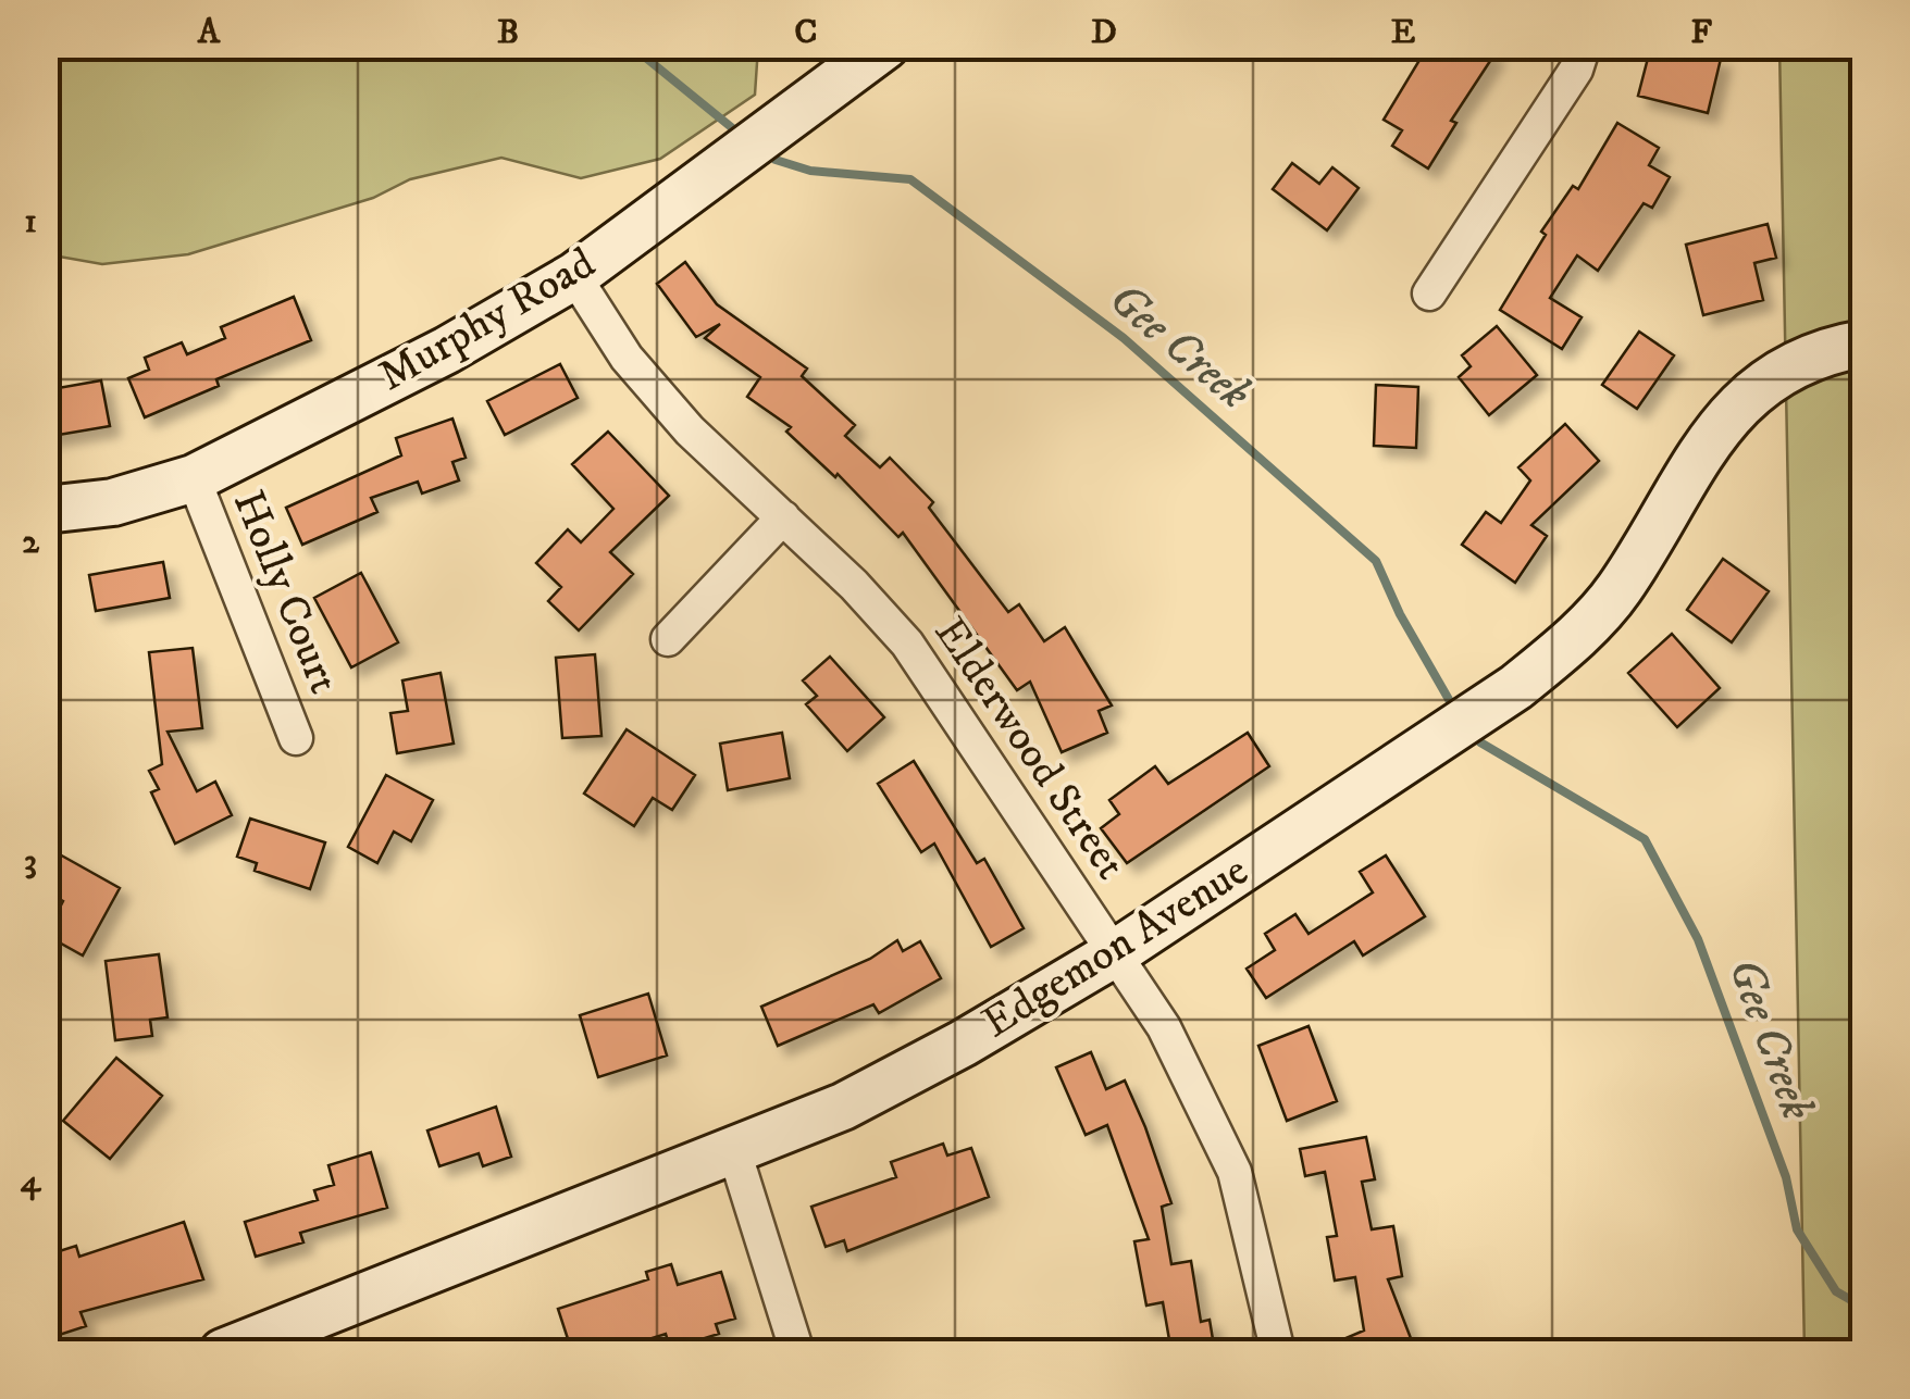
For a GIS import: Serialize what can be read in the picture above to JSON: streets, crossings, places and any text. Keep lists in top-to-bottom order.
{
  "streets": {
    "street": [
      "Murphy Road",
      "Holly Court",
      "Elderwood Street",
      "Edgemon Avenue"
    ]
  },
  "crossings": [
    ["Murphy Road", "Holly Court"],
    ["Murphy Road", "Elderwood Street"],
    ["Elderwood Street", "Edgemon Avenue"]
  ],
  "water": ["Gee Creek"],
  "grid": {
    "columns": [
      "A",
      "B",
      "C",
      "D",
      "E",
      "F"
    ],
    "rows": [
      "1",
      "2",
      "3",
      "4"
    ]
  }
}
